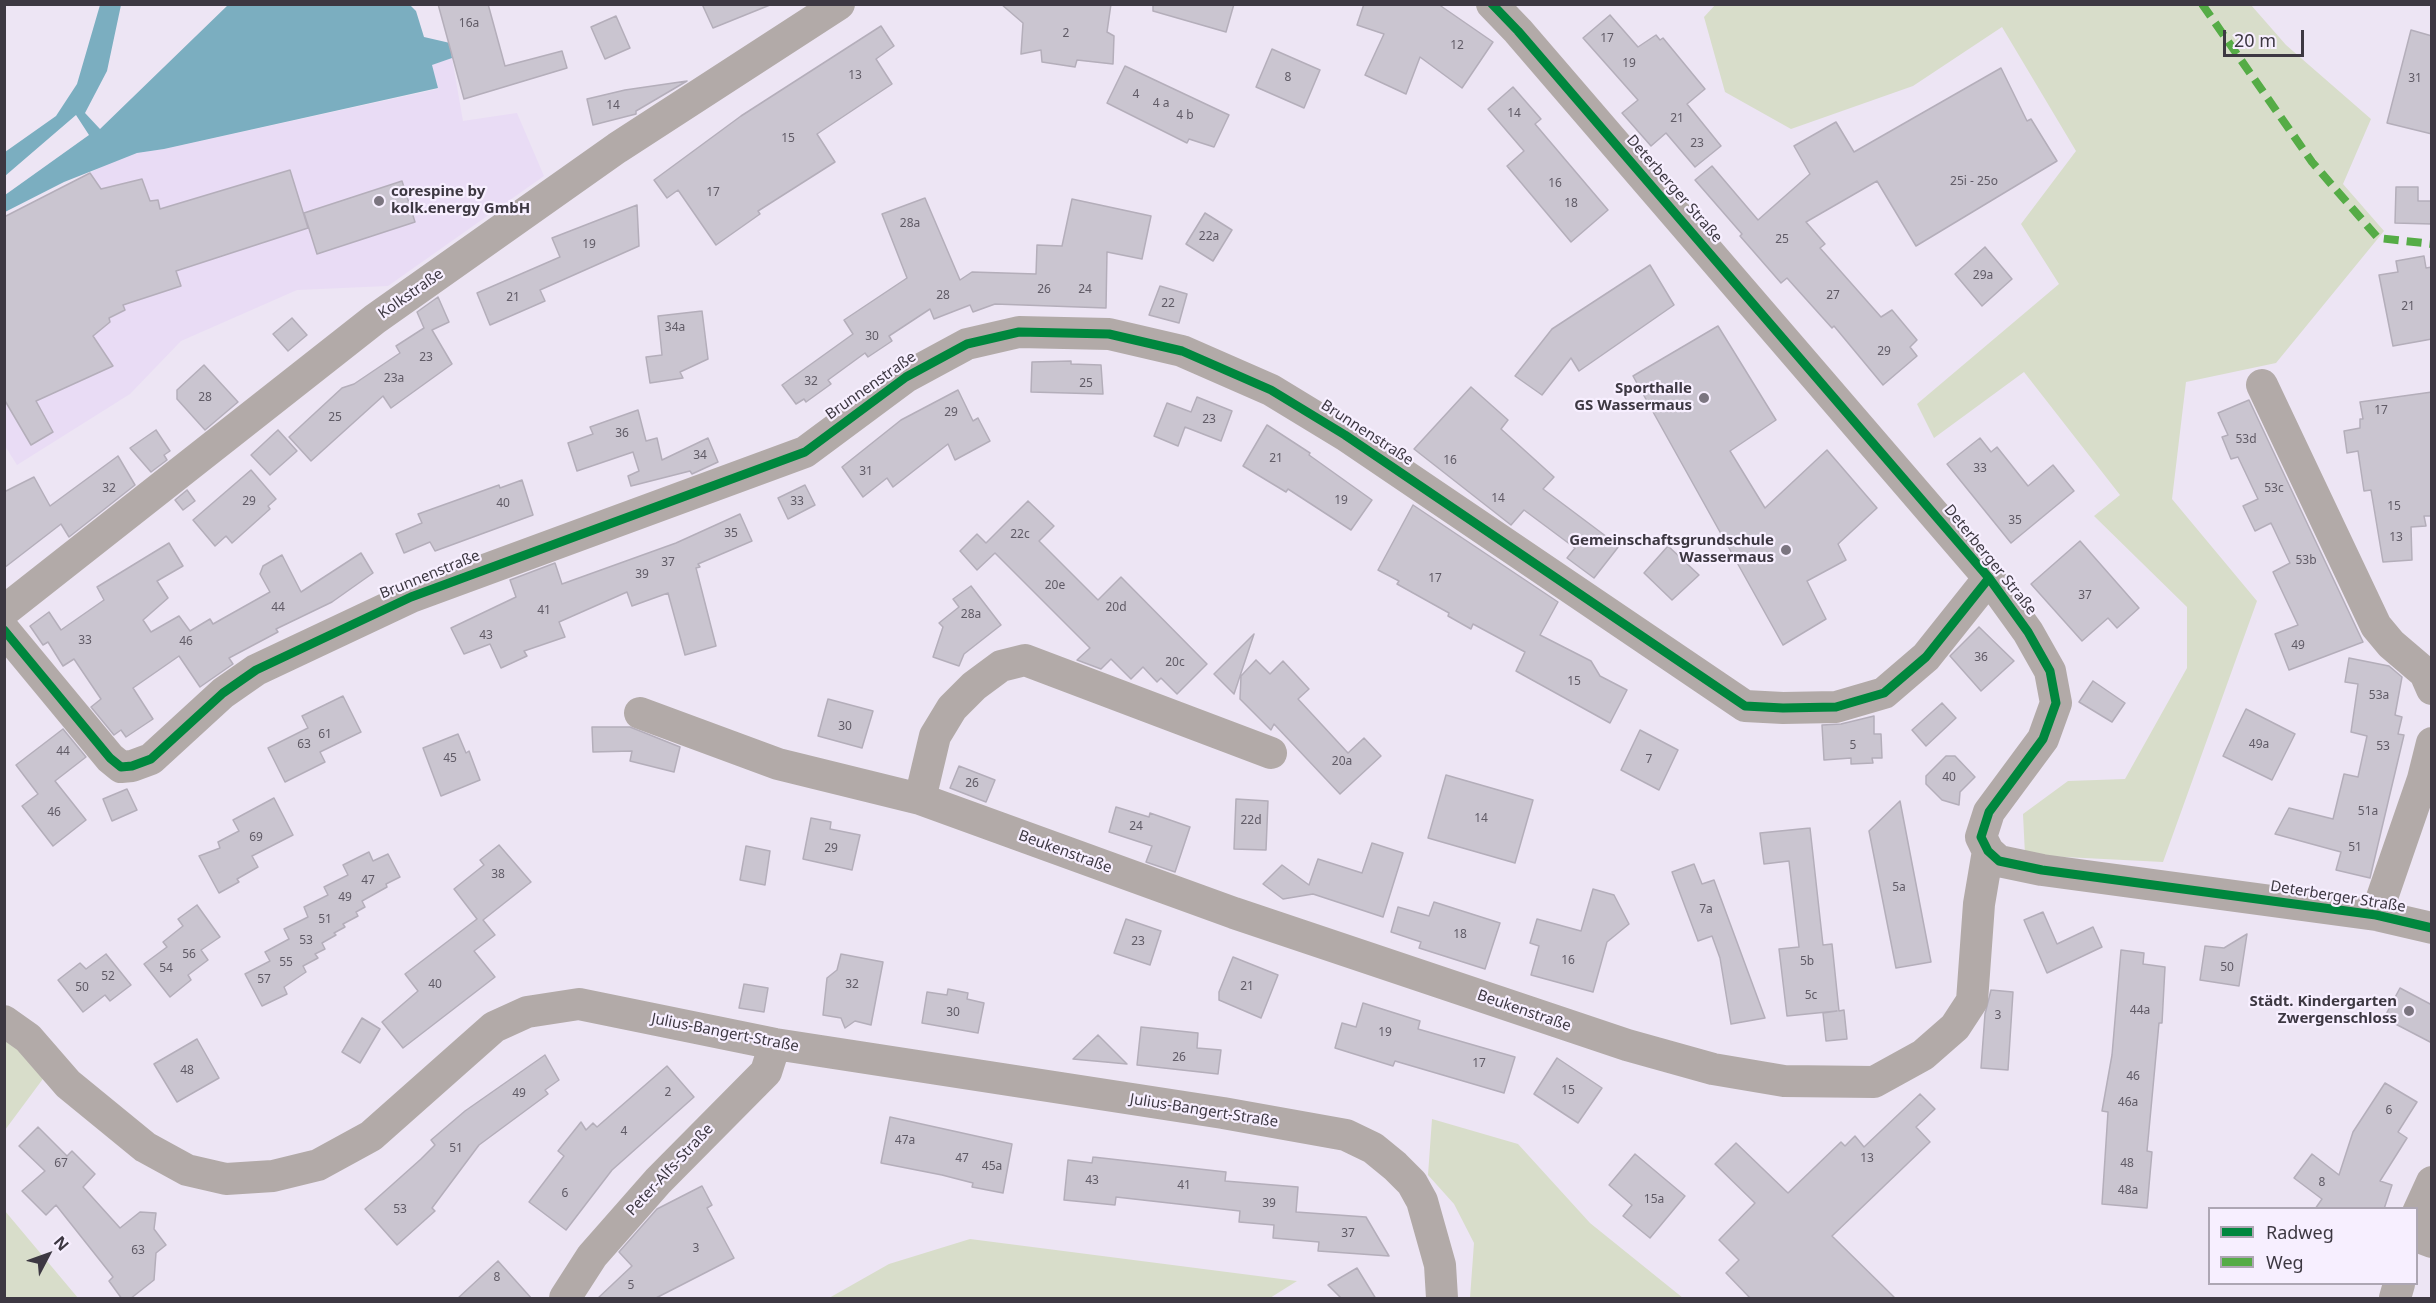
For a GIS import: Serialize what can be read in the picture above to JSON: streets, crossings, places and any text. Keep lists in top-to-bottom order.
{
  "streets": {
    "street": [
      "Deterberger Straße",
      "Kolkstraße",
      "Brunnenstraße",
      "Beukenstraße",
      "Julius-Bangert-Straße",
      "Peter-Alfs-Straße"
    ]
  },
  "crossings": [
    ["Deterberger Straße", "Brunnenstraße"],
    ["Deterberger Straße", "Beukenstraße"],
    ["Julius-Bangert-Straße", "Peter-Alfs-Straße"]
  ],
  "places": [
    "corespine by kolk.energy GmbH",
    "Sporthalle GS Wassermaus",
    "Gemeinschaftsgrundschule Wassermaus",
    "Städt. Kindergarten Zwergenschloss"
  ],
  "house_numbers": [
    "16a",
    "2",
    "17",
    "12",
    "19",
    "13",
    "8",
    "31",
    "4",
    "4 a",
    "14",
    "14",
    "4 b",
    "21",
    "15",
    "23",
    "25i - 25o",
    "16",
    "17",
    "18",
    "28a",
    "22a",
    "25",
    "19",
    "29a",
    "26",
    "24",
    "28",
    "27",
    "21",
    "22",
    "21",
    "34a",
    "30",
    "29",
    "23",
    "23a",
    "32",
    "25",
    "28",
    "17",
    "29",
    "25",
    "23",
    "36",
    "53d",
    "34",
    "21",
    "16",
    "33",
    "31",
    "32",
    "53c",
    "14",
    "19",
    "29",
    "33",
    "40",
    "15",
    "35",
    "35",
    "22c",
    "13",
    "53b",
    "37",
    "39",
    "17",
    "20e",
    "37",
    "44",
    "20d",
    "41",
    "28a",
    "43",
    "33",
    "46",
    "49",
    "36",
    "20c",
    "15",
    "53a",
    "30",
    "61",
    "63",
    "49a",
    "5",
    "53",
    "44",
    "45",
    "7",
    "20a",
    "40",
    "26",
    "51a",
    "46",
    "14",
    "22d",
    "24",
    "69",
    "51",
    "29",
    "38",
    "47",
    "5a",
    "49",
    "7a",
    "51",
    "18",
    "53",
    "23",
    "56",
    "16",
    "5b",
    "55",
    "50",
    "54",
    "52",
    "57",
    "40",
    "32",
    "21",
    "50",
    "5c",
    "44a",
    "30",
    "3",
    "19",
    "26",
    "17",
    "48",
    "46",
    "15",
    "2",
    "49",
    "46a",
    "6",
    "4",
    "47a",
    "51",
    "47",
    "13",
    "67",
    "48",
    "45a",
    "43",
    "8",
    "41",
    "48a",
    "6",
    "15a",
    "39",
    "53",
    "37",
    "3",
    "63",
    "8",
    "5"
  ],
  "legend": ["Radweg", "Weg"],
  "scale_bar": "20 m",
  "north": "top right"
}
